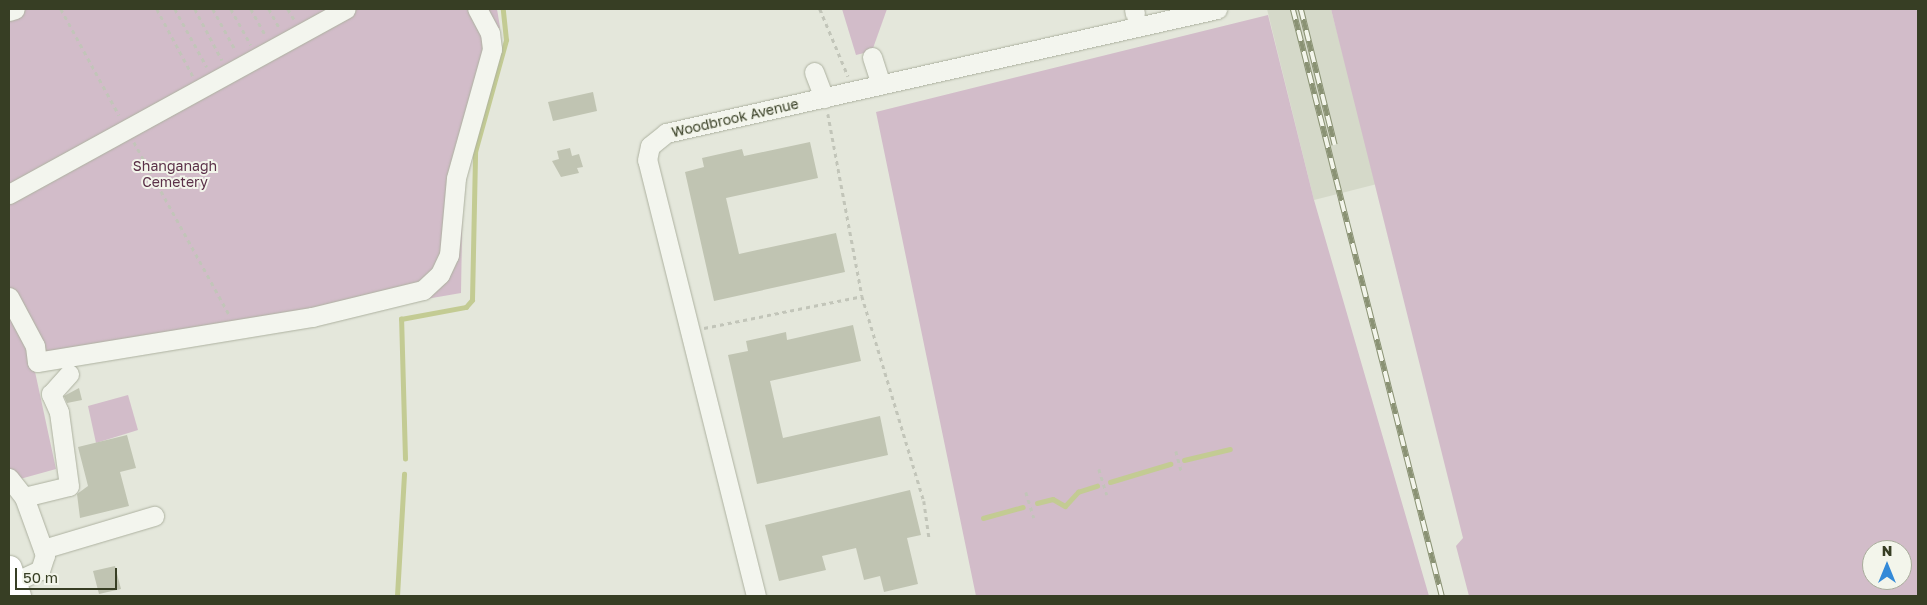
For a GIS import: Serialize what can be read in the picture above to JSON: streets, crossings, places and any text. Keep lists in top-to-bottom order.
{
  "streets": {
    "street": ["Woodbrook Avenue"]
  },
  "parks": ["Shanganagh Cemetery"],
  "scale_bar": "50 m",
  "north": "top"
}
